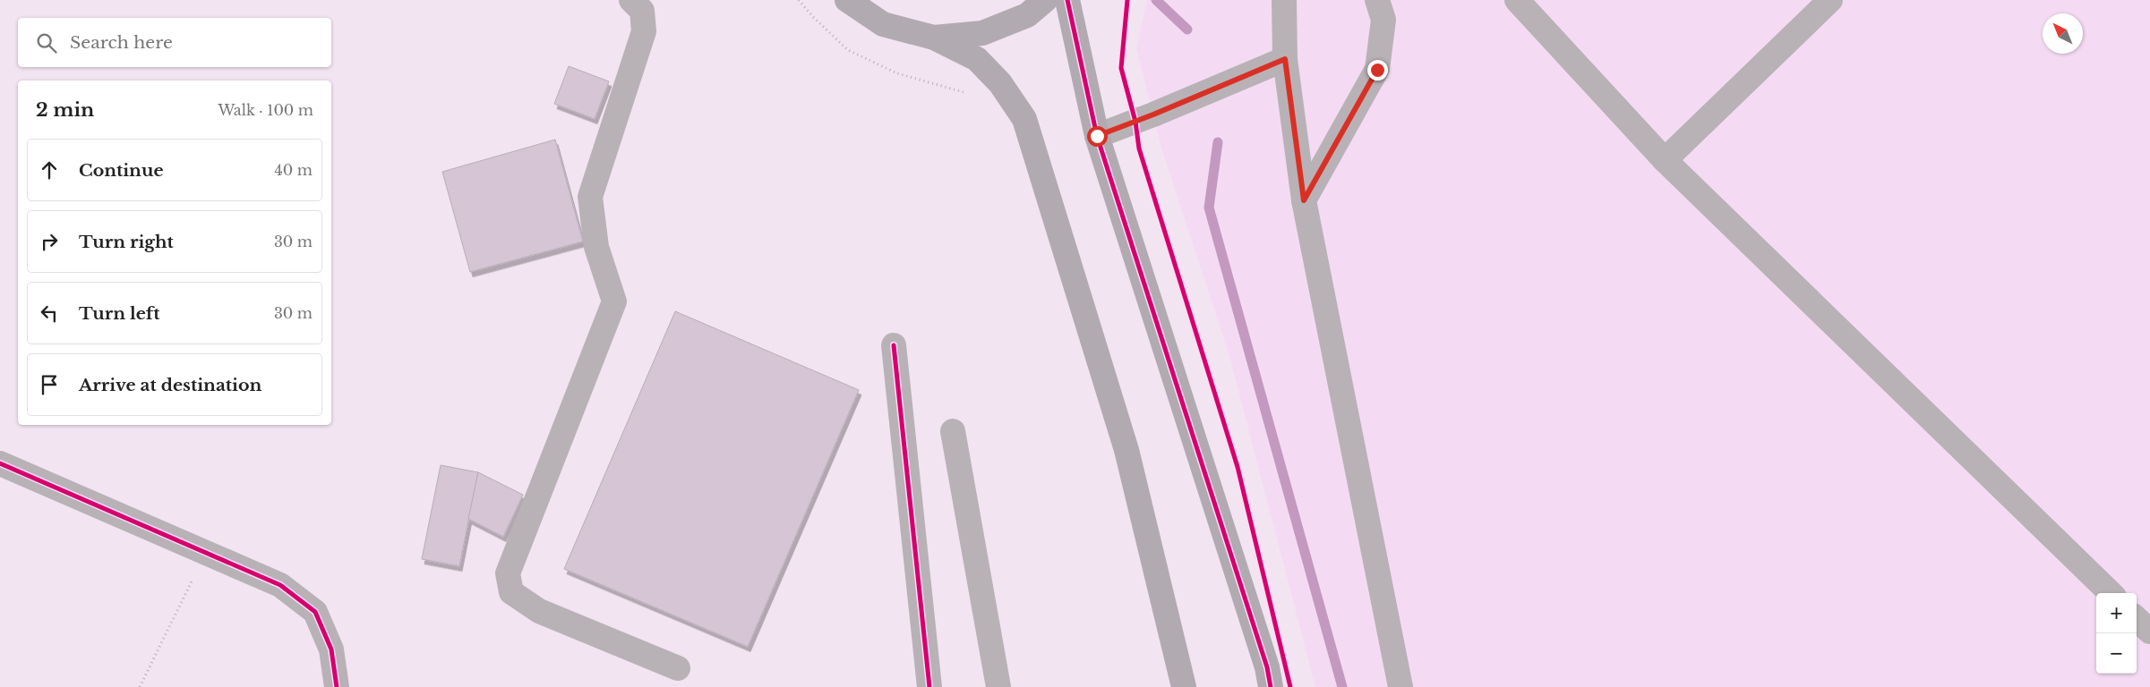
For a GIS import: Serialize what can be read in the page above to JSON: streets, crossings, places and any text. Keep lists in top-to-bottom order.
{
  "north": "top left",
  "page": {
    "search": "Search here",
    "heading": ["2 min", "Walk · 100 m"],
    "list": [
      ["Continue", "40 m"],
      ["Turn right", "30 m"],
      ["Turn left", "30 m"],
      "Arrive at destination"
    ],
    "map_buttons": ["+", "−"]
  }
}
